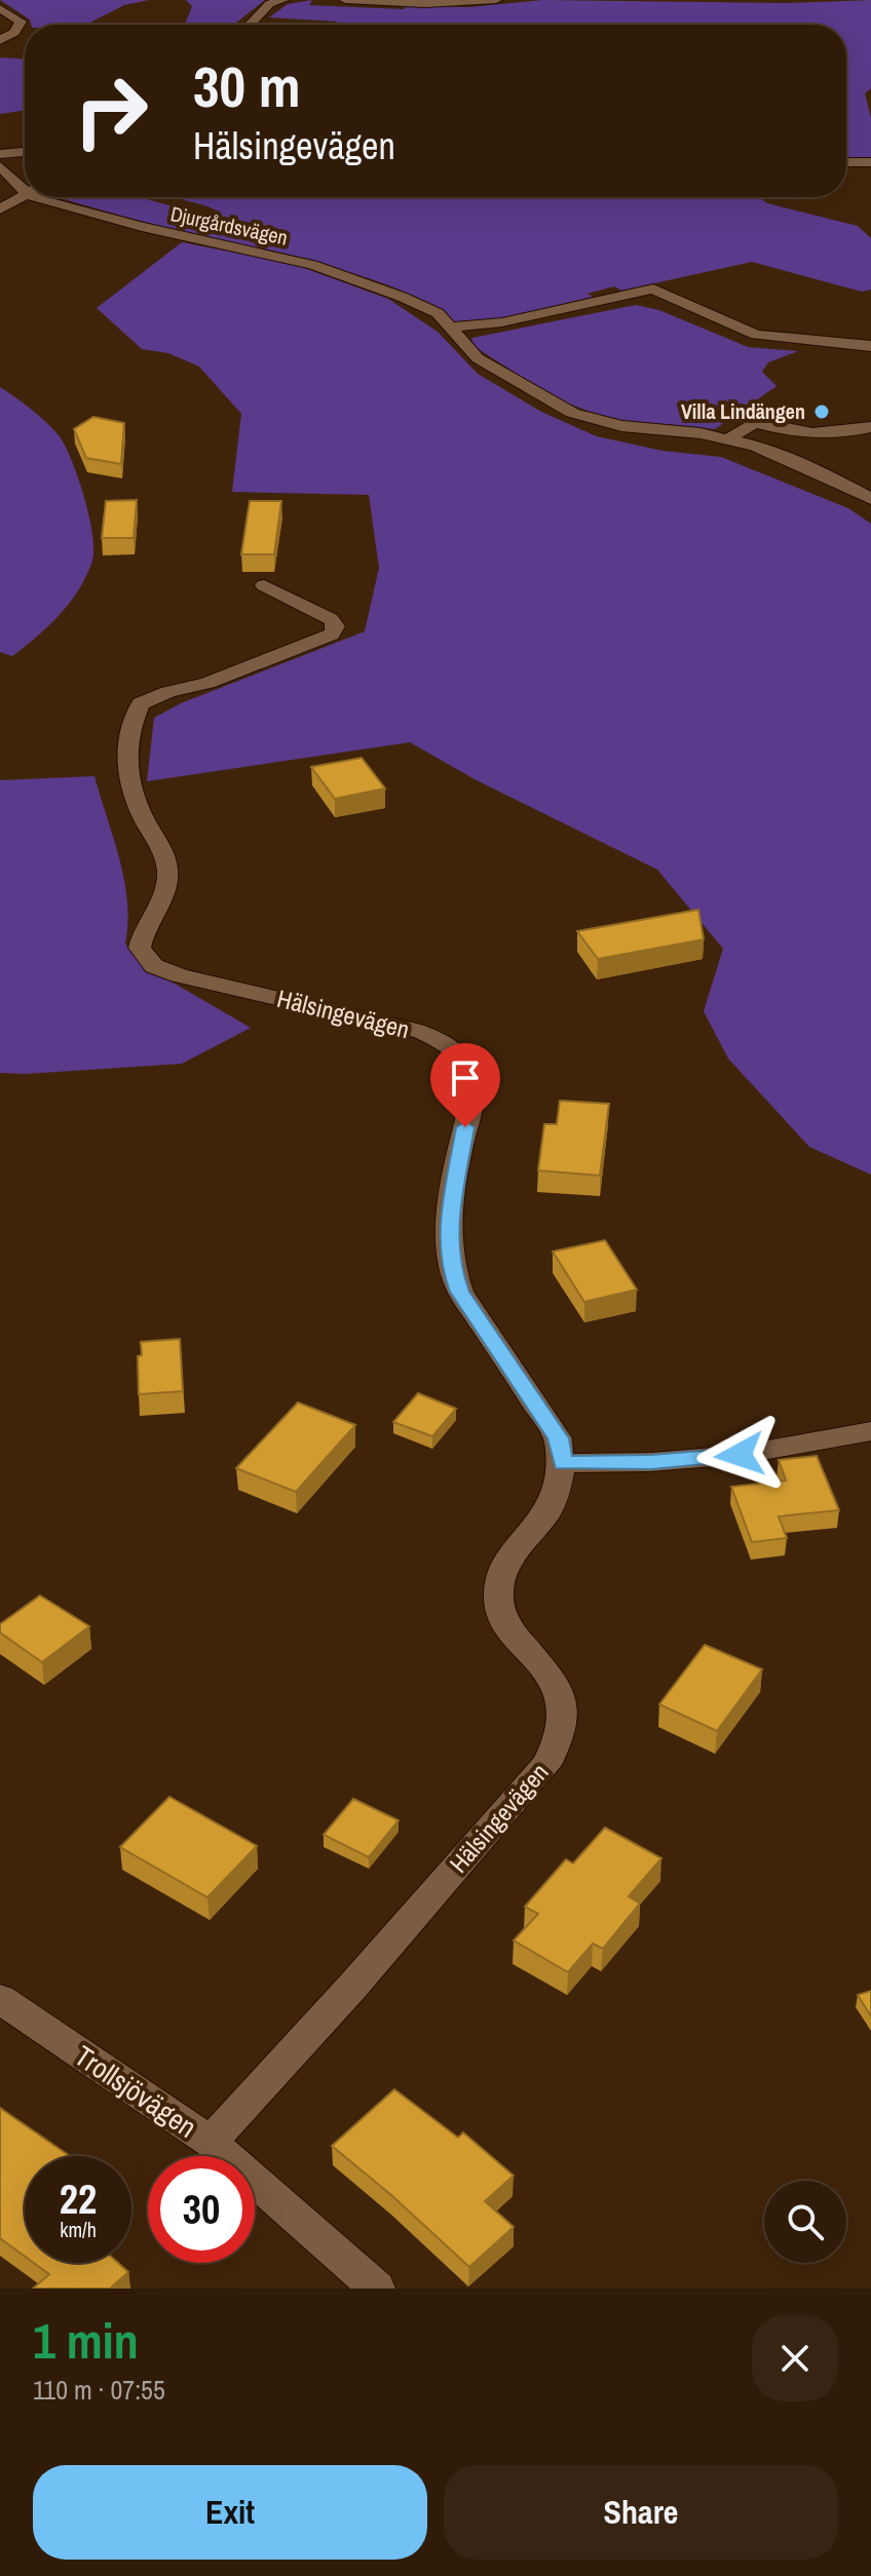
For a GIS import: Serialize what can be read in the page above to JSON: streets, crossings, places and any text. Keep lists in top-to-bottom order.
{
  "streets": {
    "street": ["Djurgårdsvägen", "Hälsingevägen", "Trollsjövägen"]
  },
  "crossings": [
    ["Hälsingevägen", "Trollsjövägen"]
  ],
  "places": ["Villa Lindängen"],
  "page": {
    "turn": ["30 m", "Hälsingevägen"],
    "speed": "22 km/h",
    "limit": "30",
    "heading": ["1 min", "110 m · 07:55"],
    "buttons": ["Exit", "Share"]
  }
}
